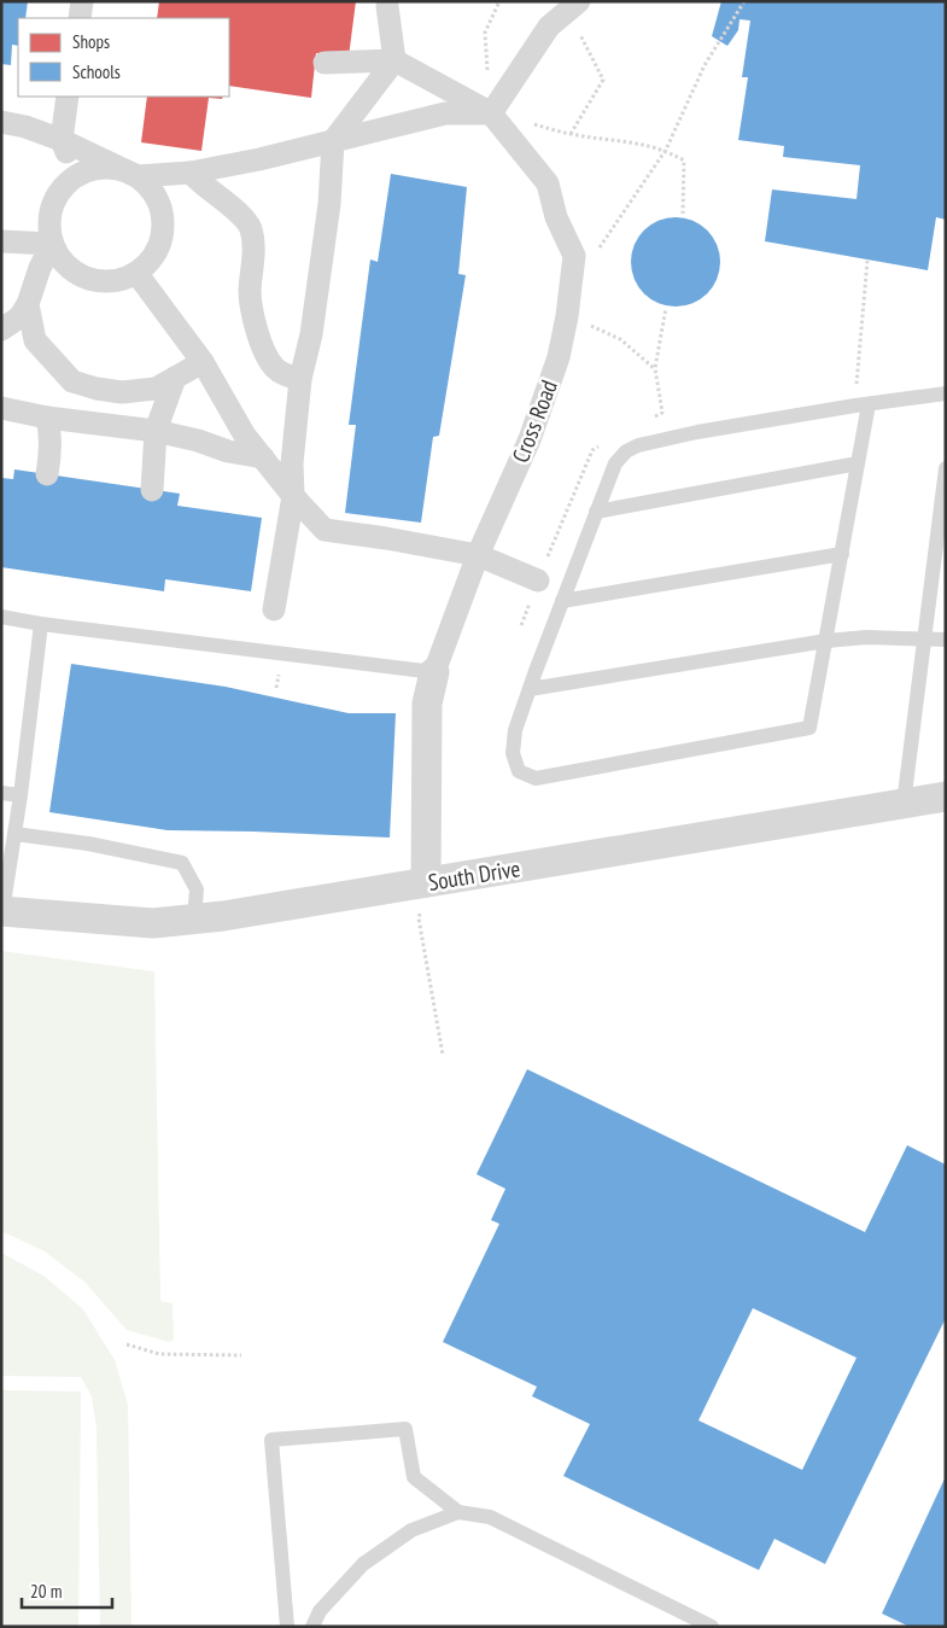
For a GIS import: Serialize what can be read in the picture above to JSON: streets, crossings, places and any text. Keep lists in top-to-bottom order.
{
  "streets": {
    "street": ["Cross Road", "South Drive"]
  },
  "crossings": [
    ["Cross Road", "South Drive"]
  ],
  "legend": ["Shops", "Schools"],
  "scale_bar": "20 m"
}
